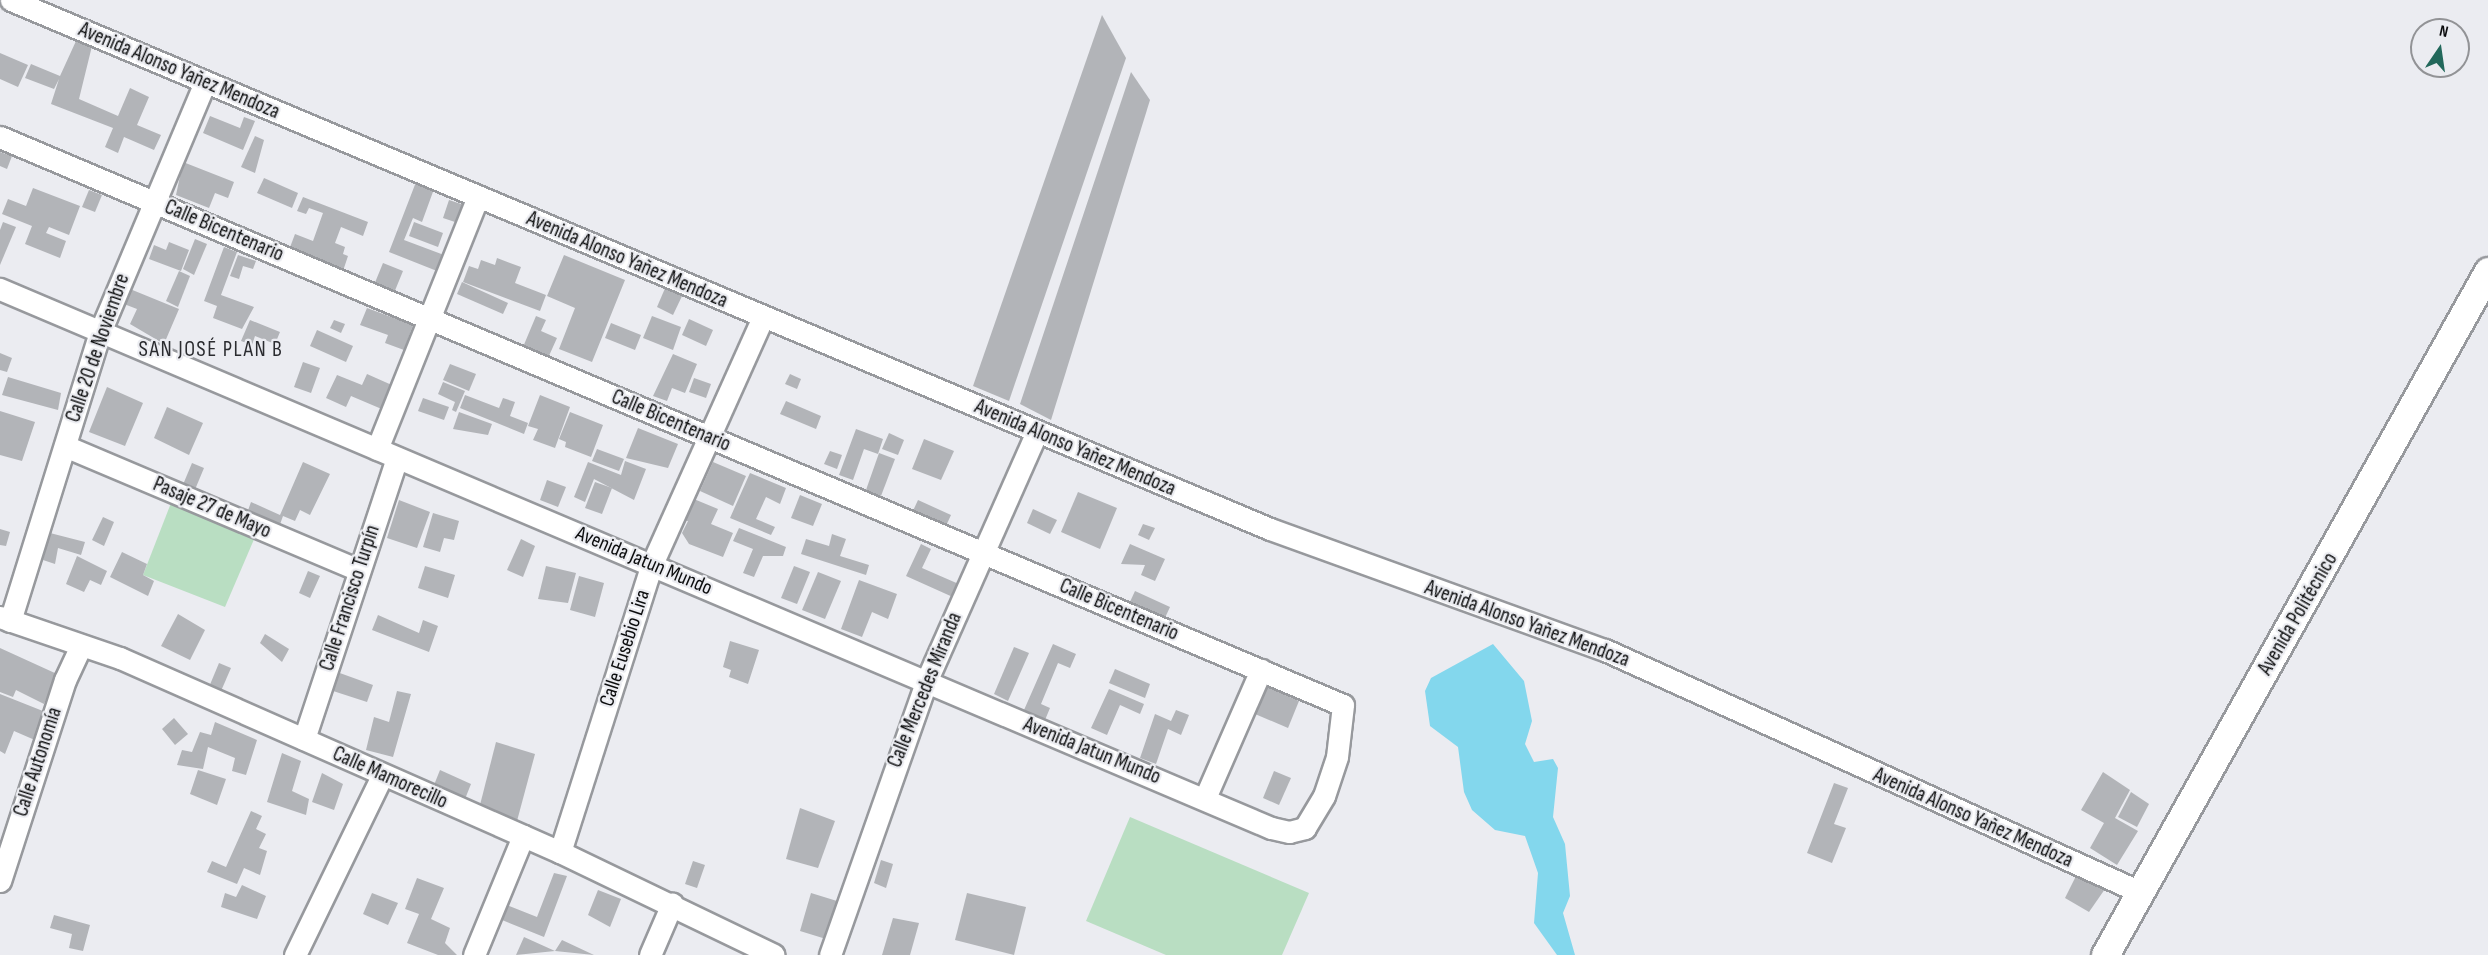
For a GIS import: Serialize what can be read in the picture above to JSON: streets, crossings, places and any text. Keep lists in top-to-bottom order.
{
  "streets": {
    "main road": ["Avenida Politécnico"],
    "street": [
      "Avenida Alonso Yañez Mendoza",
      "Calle Bicentenario",
      "Calle 20 de Noviembre",
      "Pasaje 27 de Mayo",
      "Avenida Jatun Mundo",
      "Calle Francisco Turpín",
      "Calle Eusebio Lira",
      "Calle Mercedes Miranda",
      "Calle Autonomía",
      "Calle Mamorecillo"
    ]
  },
  "crossings": [
    ["Avenida Alonso Yañez Mendoza", "Calle 20 de Noviembre"],
    ["Avenida Alonso Yañez Mendoza", "Avenida Politécnico"],
    ["Avenida Alonso Yañez Mendoza", "Calle Eusebio Lira"],
    ["Avenida Alonso Yañez Mendoza", "Calle Mercedes Miranda"],
    ["Calle Bicentenario", "Calle 20 de Noviembre"],
    ["Calle Bicentenario", "Avenida Jatun Mundo"],
    ["Calle Bicentenario", "Calle Eusebio Lira"],
    ["Calle Bicentenario", "Calle Mercedes Miranda"],
    ["Calle 20 de Noviembre", "Pasaje 27 de Mayo"],
    ["Calle 20 de Noviembre", "Avenida Jatun Mundo"],
    ["Calle 20 de Noviembre", "Calle Mamorecillo"],
    ["Pasaje 27 de Mayo", "Calle Francisco Turpín"],
    ["Avenida Jatun Mundo", "Calle Francisco Turpín"],
    ["Avenida Jatun Mundo", "Calle Eusebio Lira"],
    ["Avenida Jatun Mundo", "Calle Mercedes Miranda"],
    ["Calle Francisco Turpín", "Calle Mamorecillo"],
    ["Calle Eusebio Lira", "Calle Mamorecillo"],
    ["Calle Autonomía", "Calle Mamorecillo"]
  ],
  "districts": ["SAN JOSÉ PLAN B"],
  "north": "top"
}
